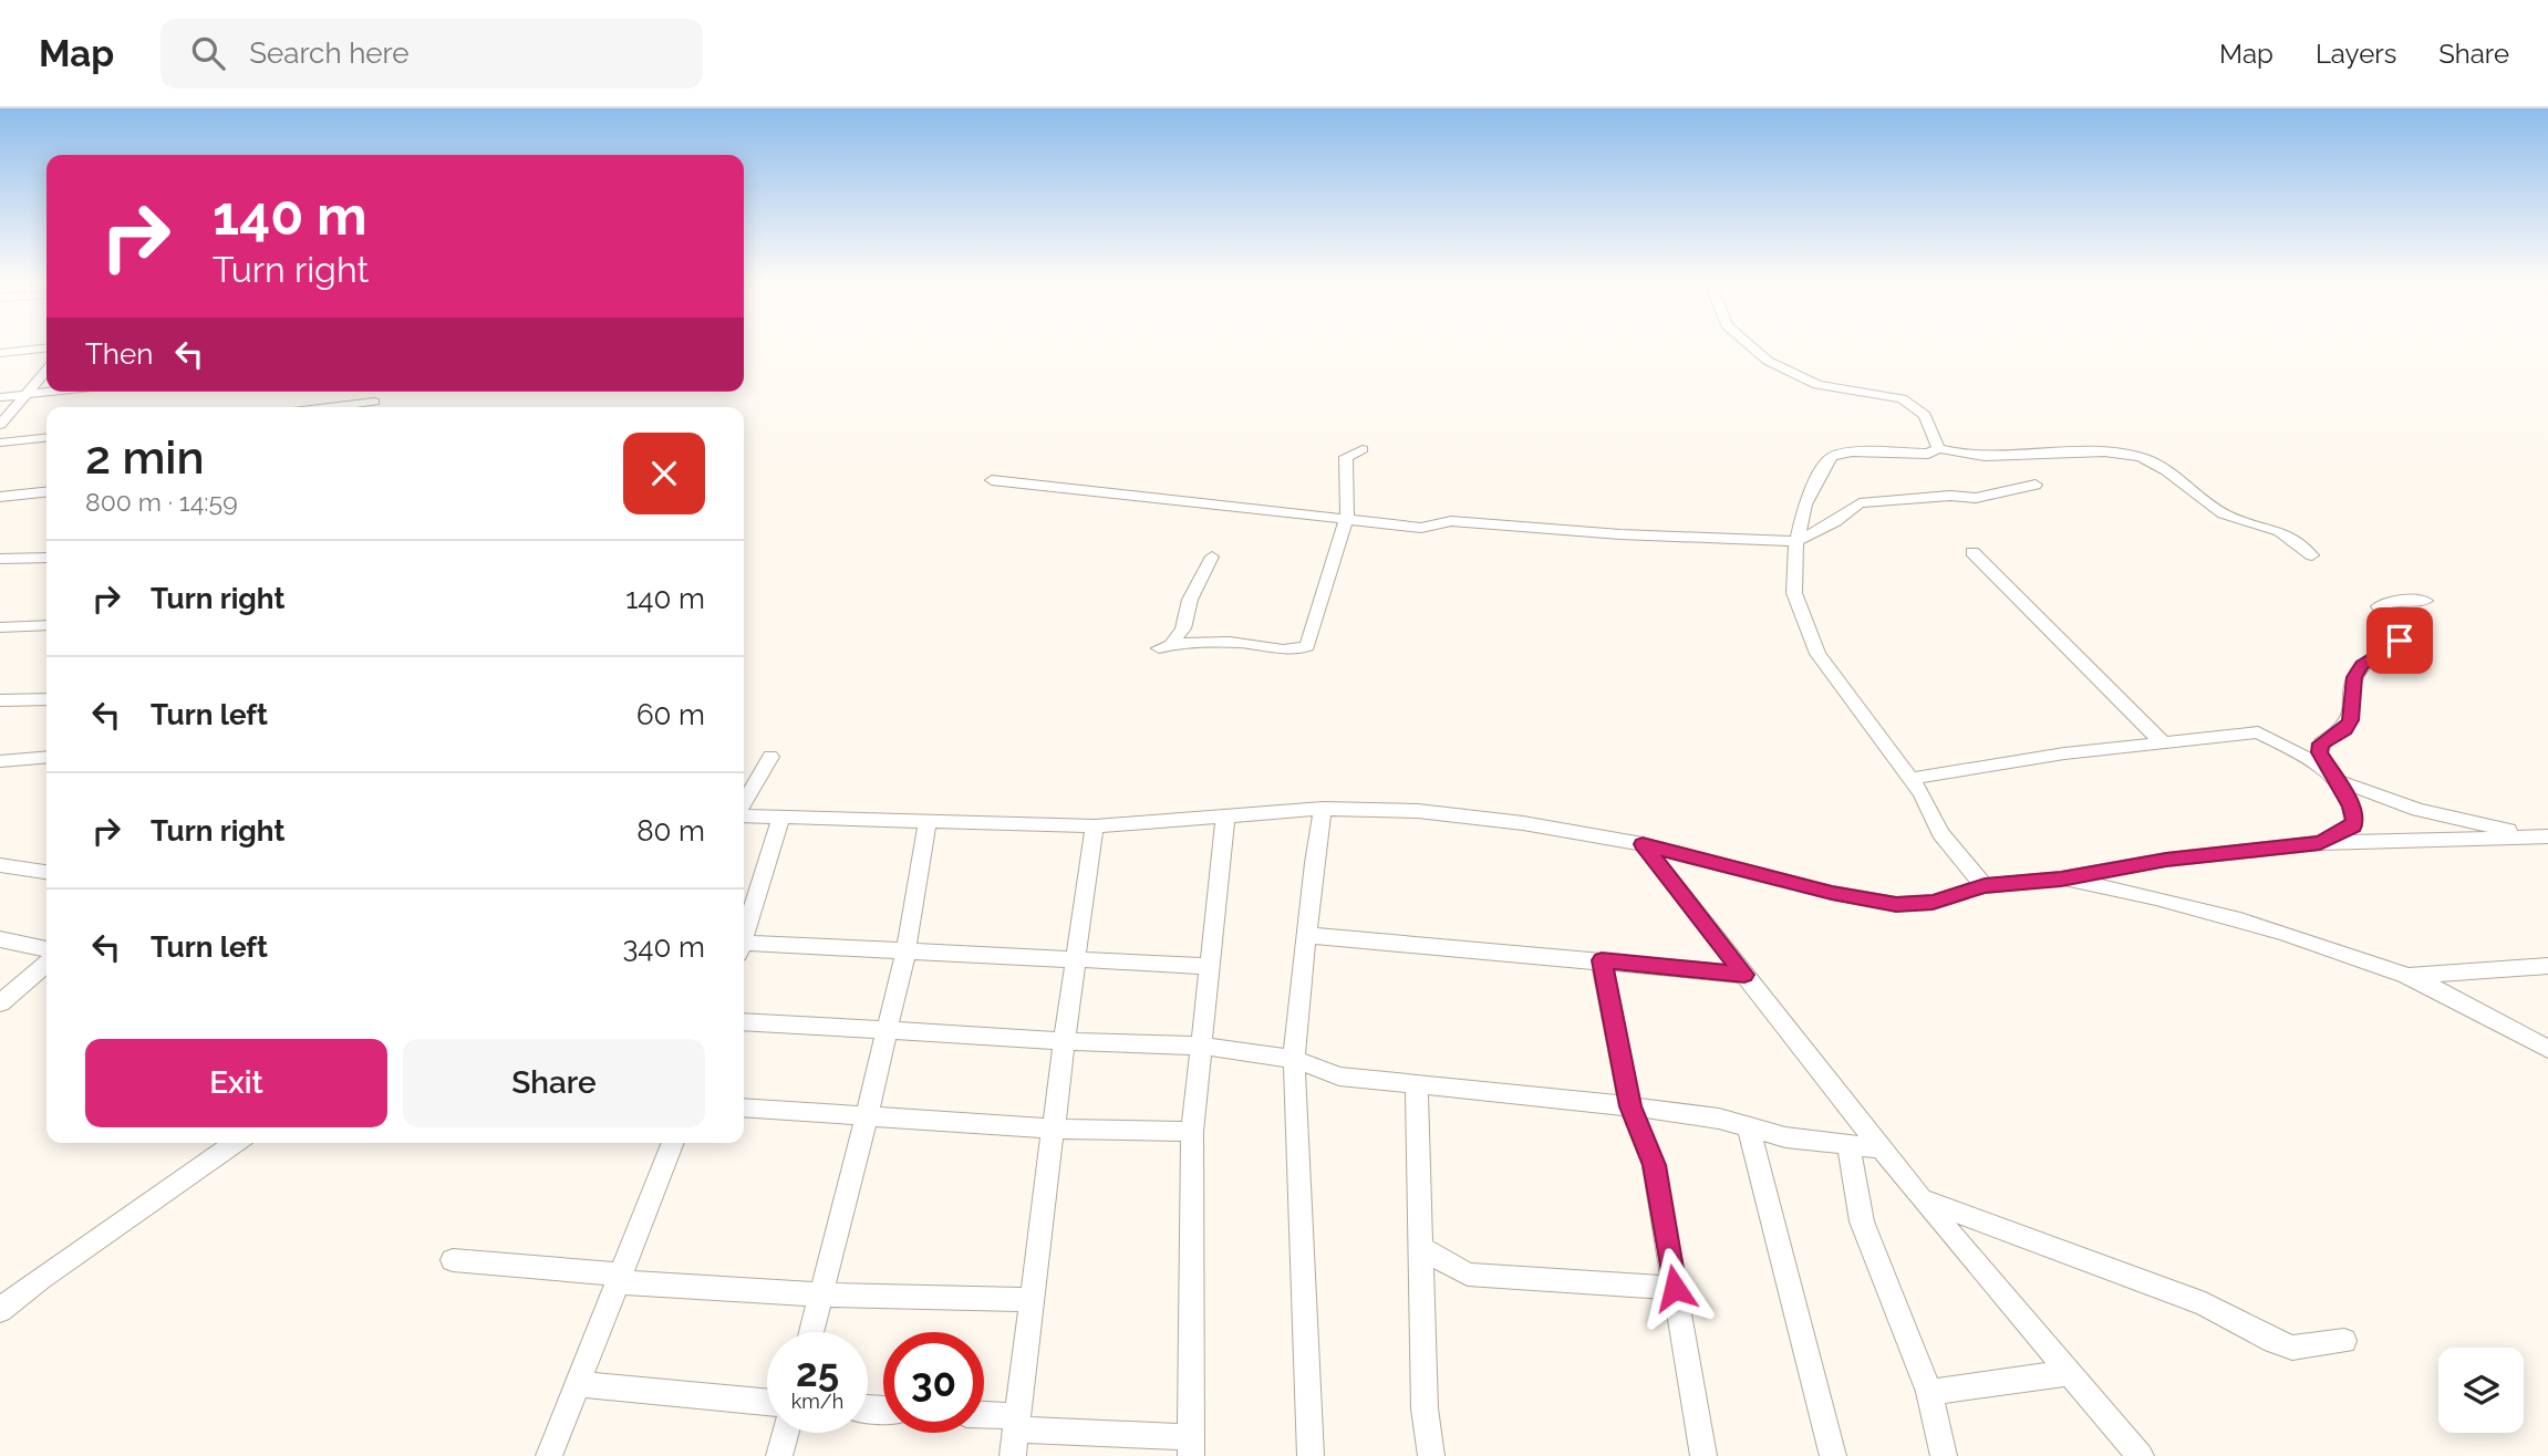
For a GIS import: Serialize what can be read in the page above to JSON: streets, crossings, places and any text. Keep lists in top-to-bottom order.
{
  "page": {
    "header": "Map",
    "search": "Search here",
    "nav": ["Map", "Layers", "Share"],
    "turn": ["140 m", "Turn right"],
    "then": "Then",
    "heading": ["2 min", "800 m · 14:59"],
    "list": [
      {
        "name": "Turn right",
        "value": "140 m"
      },
      {
        "name": "Turn left",
        "value": "60 m"
      },
      {
        "name": "Turn right",
        "value": "80 m"
      },
      {
        "name": "Turn left",
        "value": "340 m"
      }
    ],
    "buttons": ["Exit", "Share"],
    "speed": "25 km/h",
    "limit": "30"
  }
}
